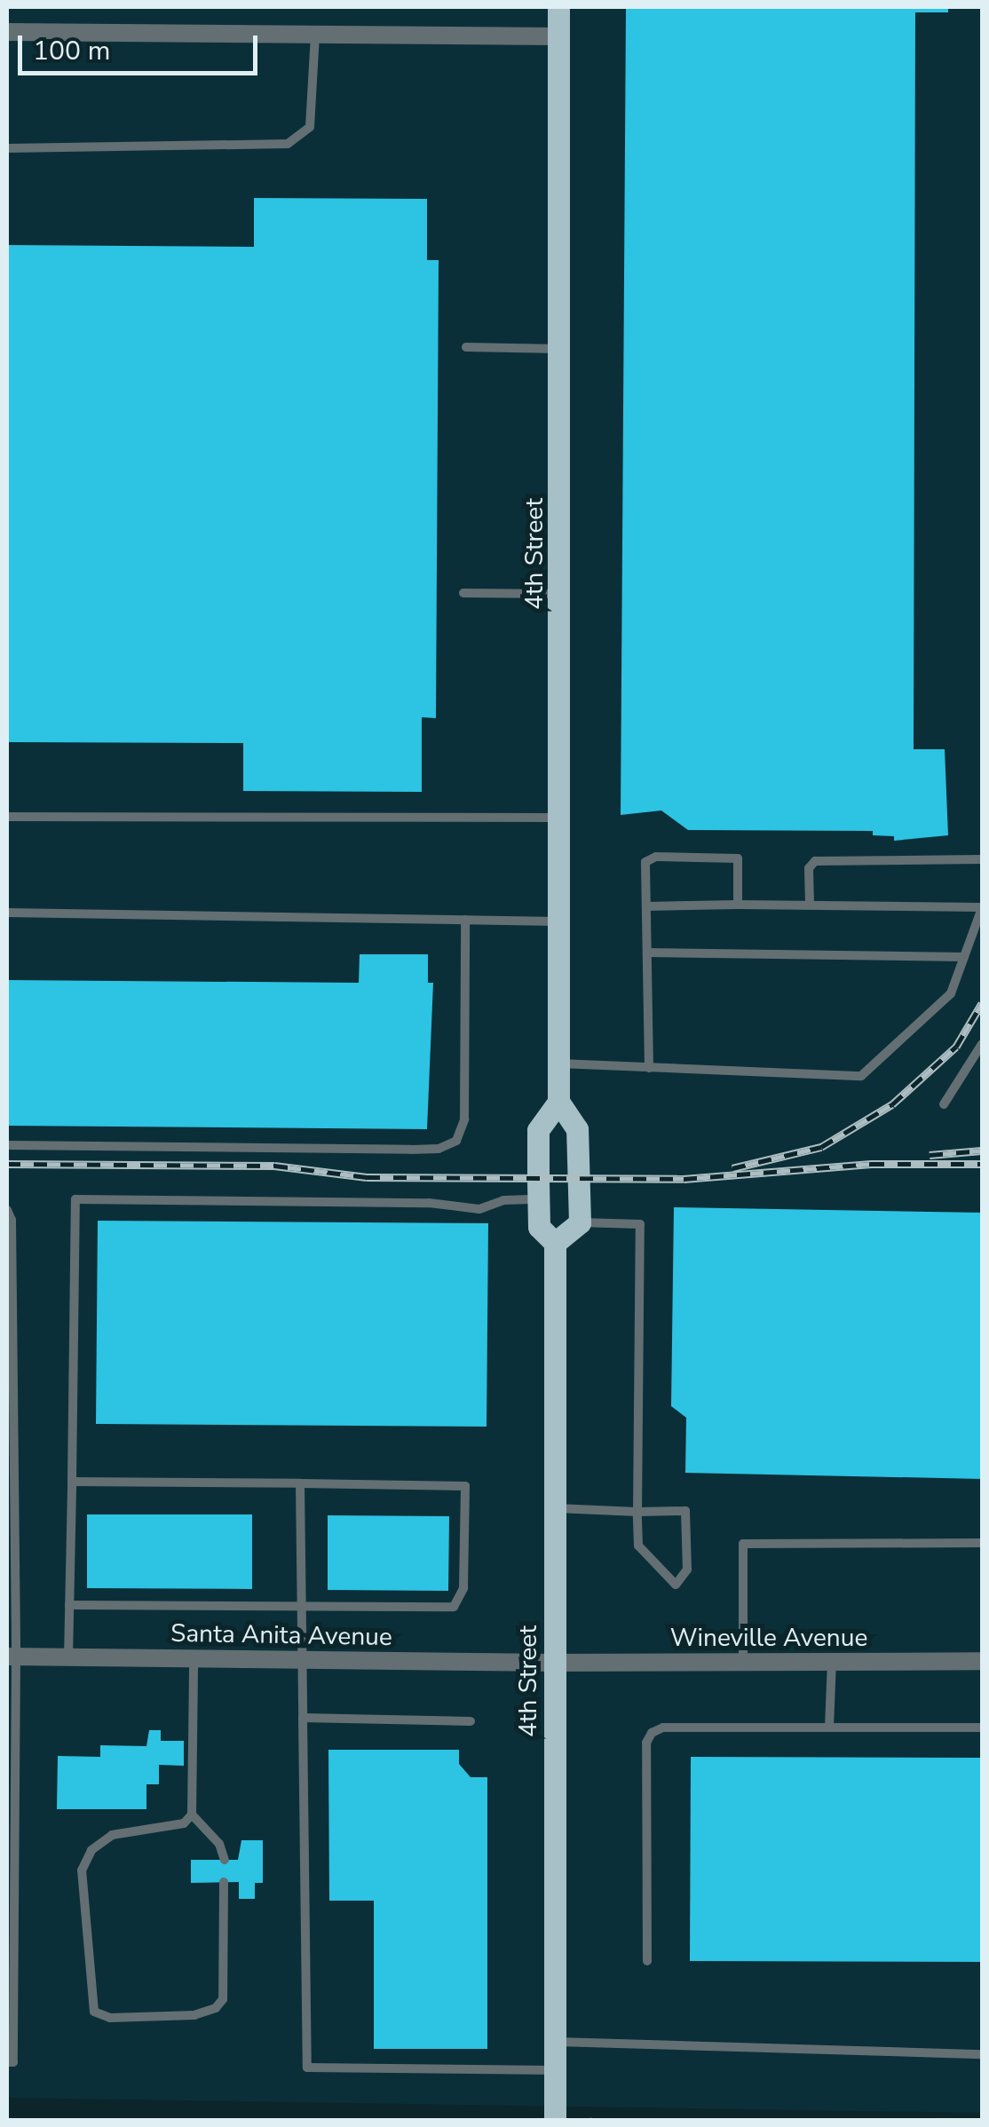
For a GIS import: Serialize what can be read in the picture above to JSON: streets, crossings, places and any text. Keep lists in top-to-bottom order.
{
  "streets": {
    "main road": ["4th Street"],
    "street": ["Santa Anita Avenue", "Wineville Avenue"]
  },
  "crossings": [
    ["4th Street", "Santa Anita Avenue"],
    ["4th Street", "Wineville Avenue"],
    ["Santa Anita Avenue", "Wineville Avenue"]
  ],
  "scale_bar": "100 m"
}
